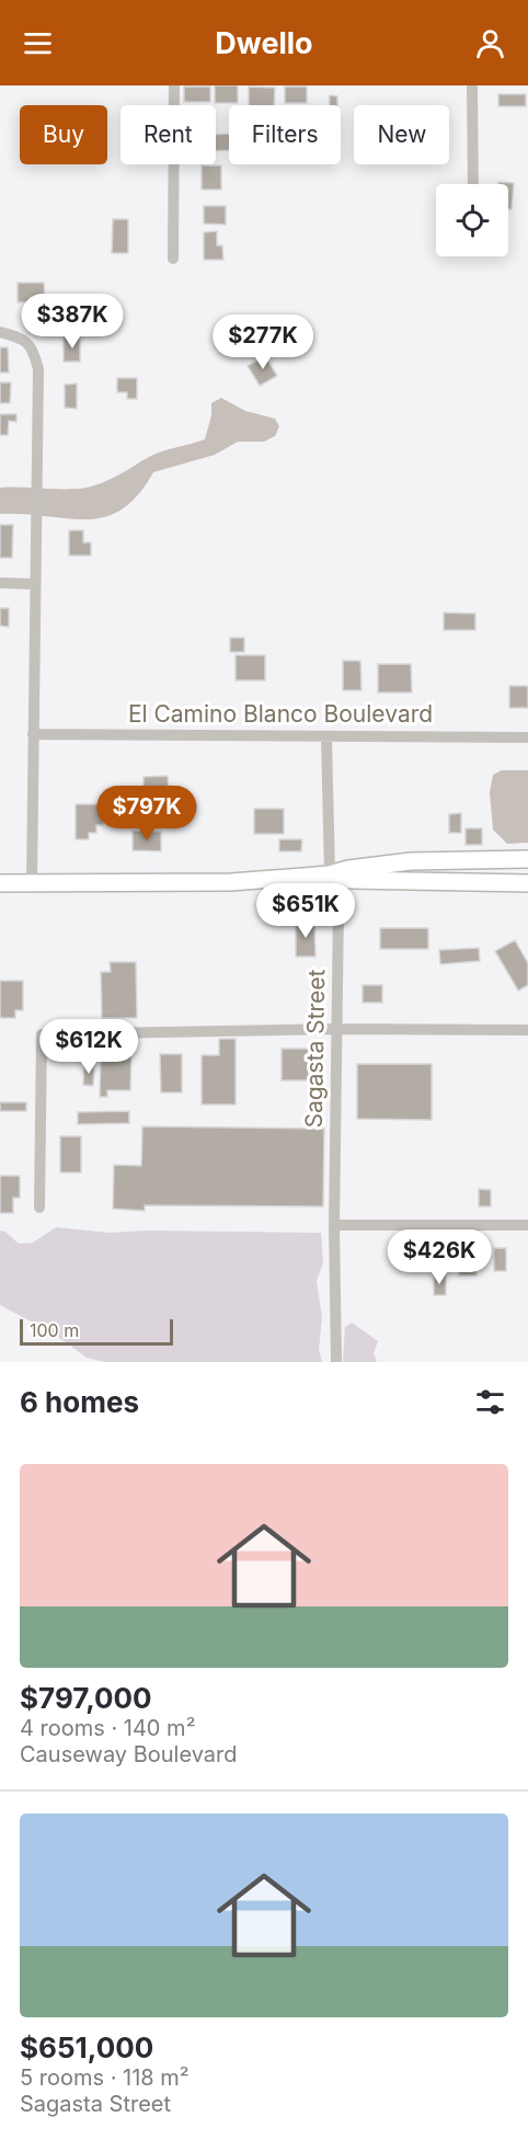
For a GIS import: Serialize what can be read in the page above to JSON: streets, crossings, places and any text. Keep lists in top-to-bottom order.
{
  "streets": {
    "street": ["El Camino Blanco Boulevard", "Sagasta Street"]
  },
  "crossings": [
    ["El Camino Blanco Boulevard", "Sagasta Street"]
  ],
  "scale_bar": "100 m",
  "page": {
    "header": "Dwello",
    "chip": [
      "Buy",
      "Rent",
      "Filters",
      "New"
    ],
    "price": [
      "$387K",
      "$277K",
      "$797K",
      "$651K",
      "$612K",
      "$426K"
    ],
    "scale": "100 m",
    "heading": "6 homes",
    "list": [
      {
        "name": "$797,000",
        "note": "4 rooms · 140 m² · Causeway Boulevard"
      },
      {
        "name": "$651,000",
        "note": "5 rooms · 118 m² · Sagasta Street"
      }
    ]
  }
}
